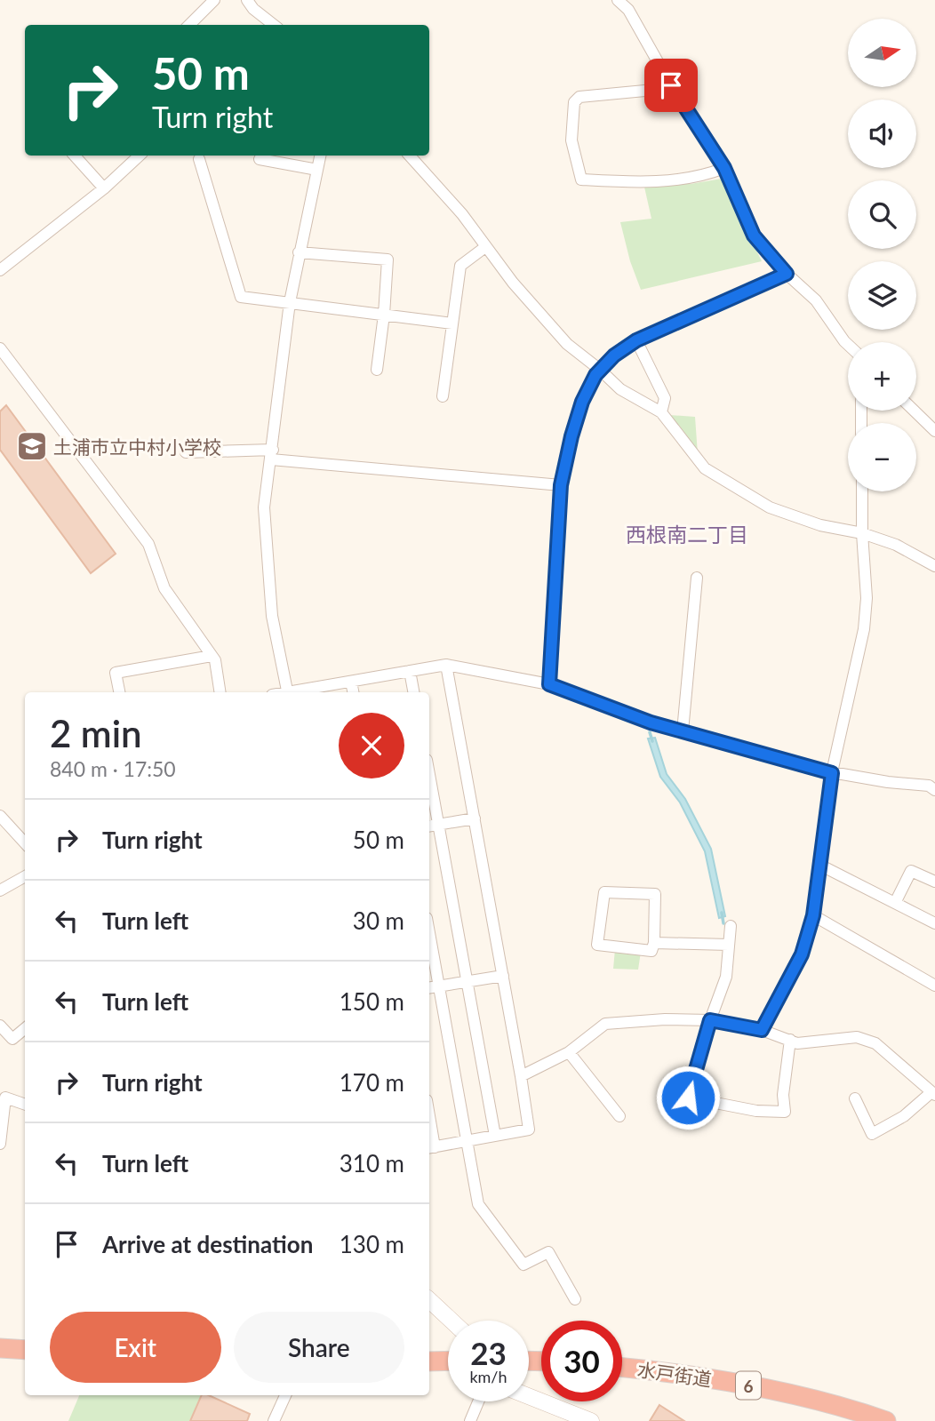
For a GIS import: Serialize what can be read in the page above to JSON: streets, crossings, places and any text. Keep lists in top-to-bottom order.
{
  "streets": {
    "highway": ["水戸街道", "6"]
  },
  "districts": ["西根南二丁目"],
  "places": {
    "school or university": ["土浦市立中村小学校"]
  },
  "north": "right",
  "page": {
    "map_buttons": ["+", "−"],
    "turn": ["50 m", "Turn right"],
    "heading": ["2 min", "840 m · 17:50"],
    "list": [
      {
        "name": "Turn right",
        "value": "50 m"
      },
      {
        "name": "Turn left",
        "value": "30 m"
      },
      {
        "name": "Turn left",
        "value": "150 m"
      },
      {
        "name": "Turn right",
        "value": "170 m"
      },
      {
        "name": "Turn left",
        "value": "310 m"
      },
      {
        "name": "Arrive at destination",
        "value": "130 m"
      }
    ],
    "buttons": ["Exit", "Share"],
    "speed": "23 km/h",
    "limit": "30"
  }
}
